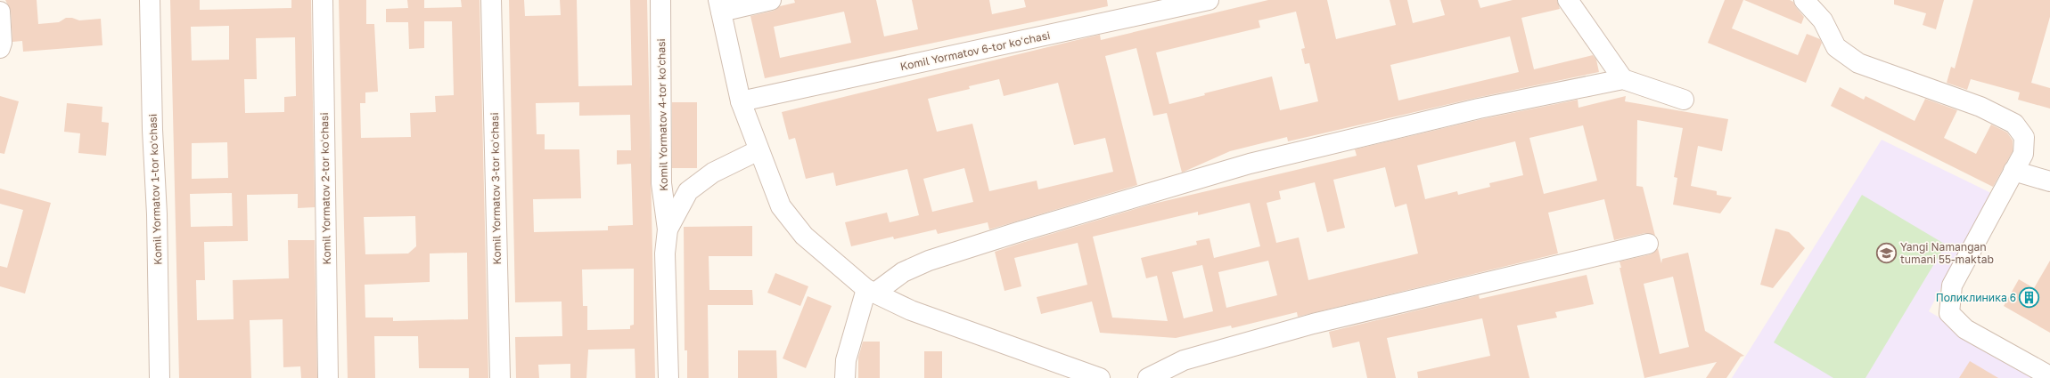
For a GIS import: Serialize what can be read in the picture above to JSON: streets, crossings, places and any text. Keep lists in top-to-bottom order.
{
  "streets": {
    "street": [
      "Komil Yormatov 6-tor koʻchasi",
      "Komil Yormatov 4-tor koʻchasi",
      "Komil Yormatov 2-tor koʻchasi",
      "Komil Yormatov 3-tor koʻchasi",
      "Komil Yormatov 1-tor koʻchasi"
    ]
  },
  "places": {
    "school or university": ["Yangi Namangan tumani 55-maktab"],
    "building": ["Поликлиника 6"]
  }
}
